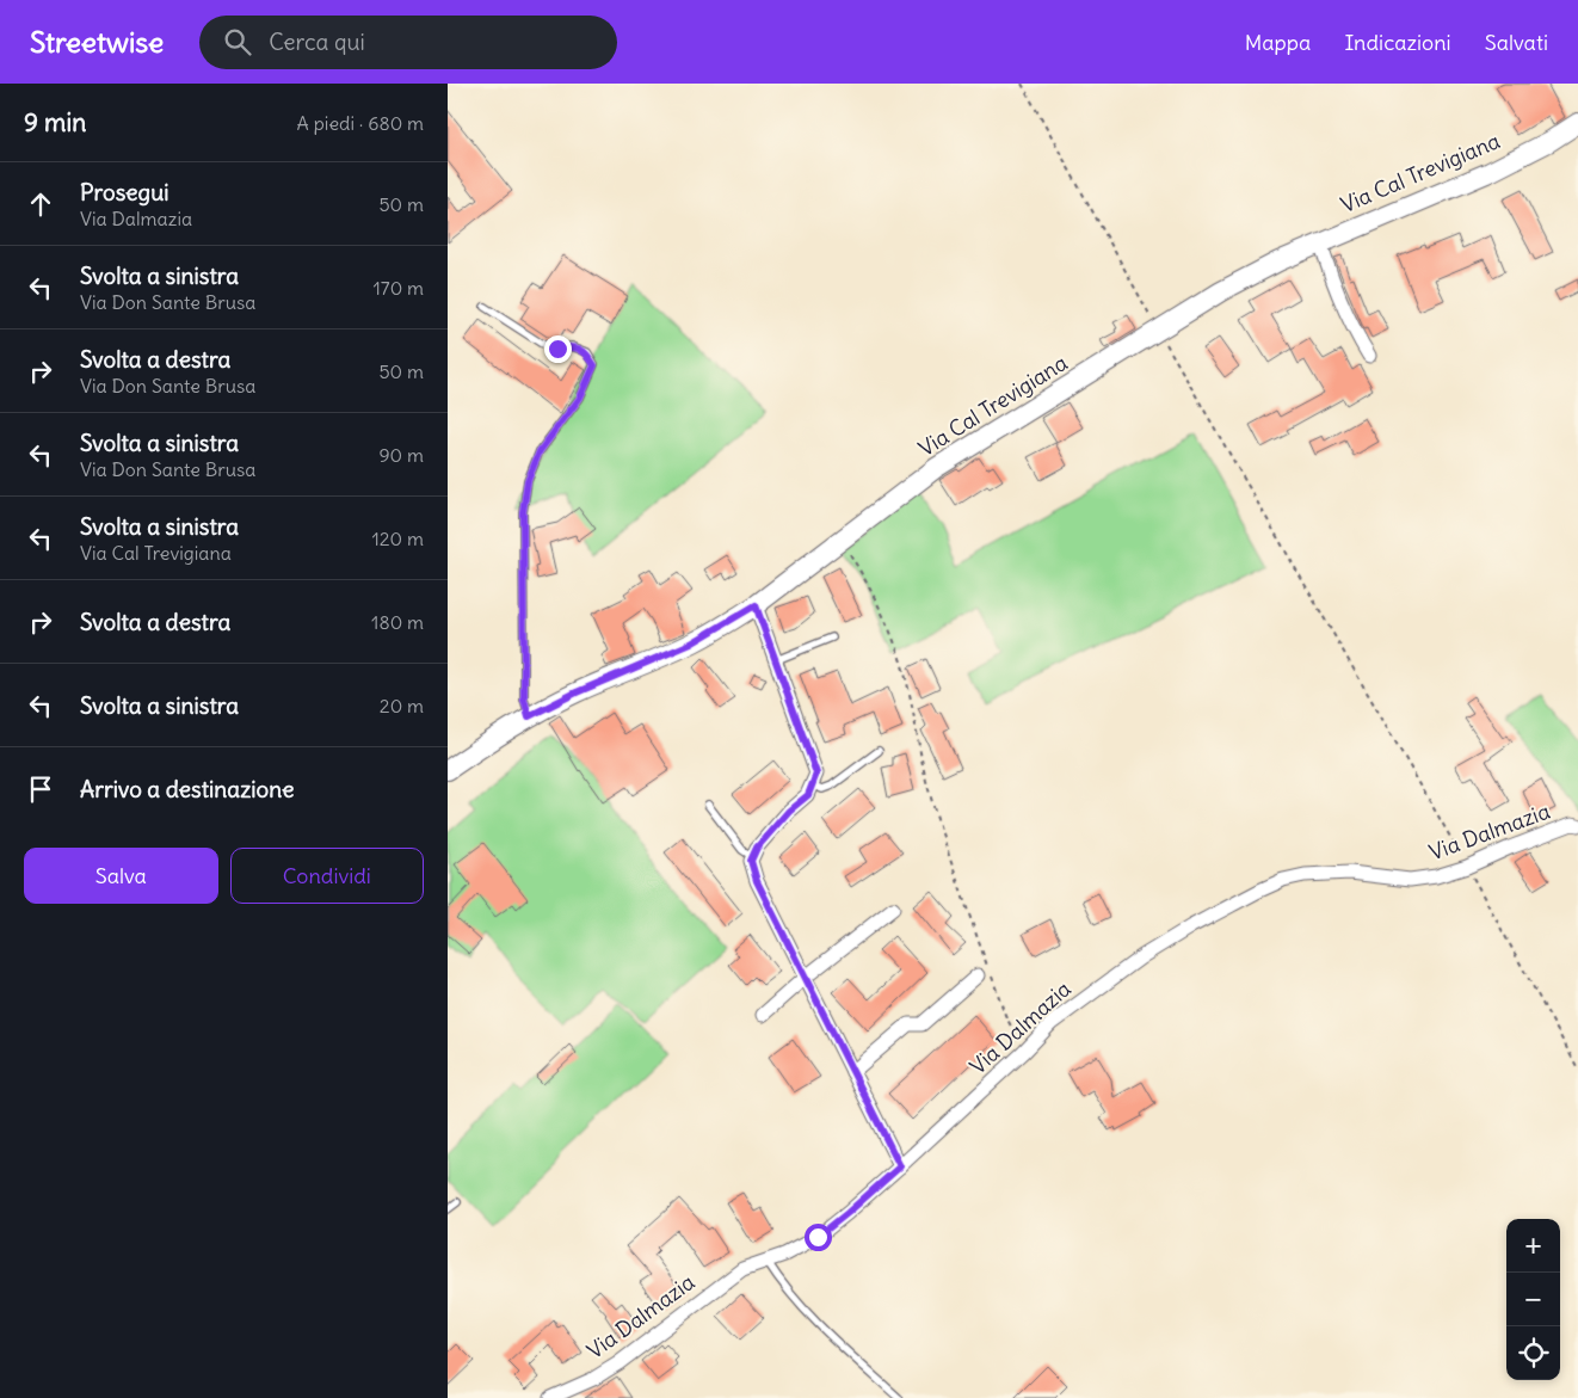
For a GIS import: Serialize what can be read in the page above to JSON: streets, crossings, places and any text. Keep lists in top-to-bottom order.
{
  "streets": {
    "street": ["Via Cal Trevigiana", "Via Dalmazia"]
  },
  "page": {
    "header": "Streetwise",
    "search": "Cerca qui",
    "nav": ["Mappa", "Indicazioni", "Salvati"],
    "heading": ["9 min", "A piedi · 680 m"],
    "list": [
      ["Prosegui", "Via Dalmazia", "50 m"],
      ["Svolta a sinistra", "Via Don Sante Brusa", "170 m"],
      ["Svolta a destra", "Via Don Sante Brusa", "50 m"],
      ["Svolta a sinistra", "Via Don Sante Brusa", "90 m"],
      ["Svolta a sinistra", "Via Cal Trevigiana", "120 m"],
      ["Svolta a destra", "180 m"],
      ["Svolta a sinistra", "20 m"],
      "Arrivo a destinazione"
    ],
    "buttons": ["Salva", "Condividi"],
    "map_buttons": ["+", "−"]
  }
}
